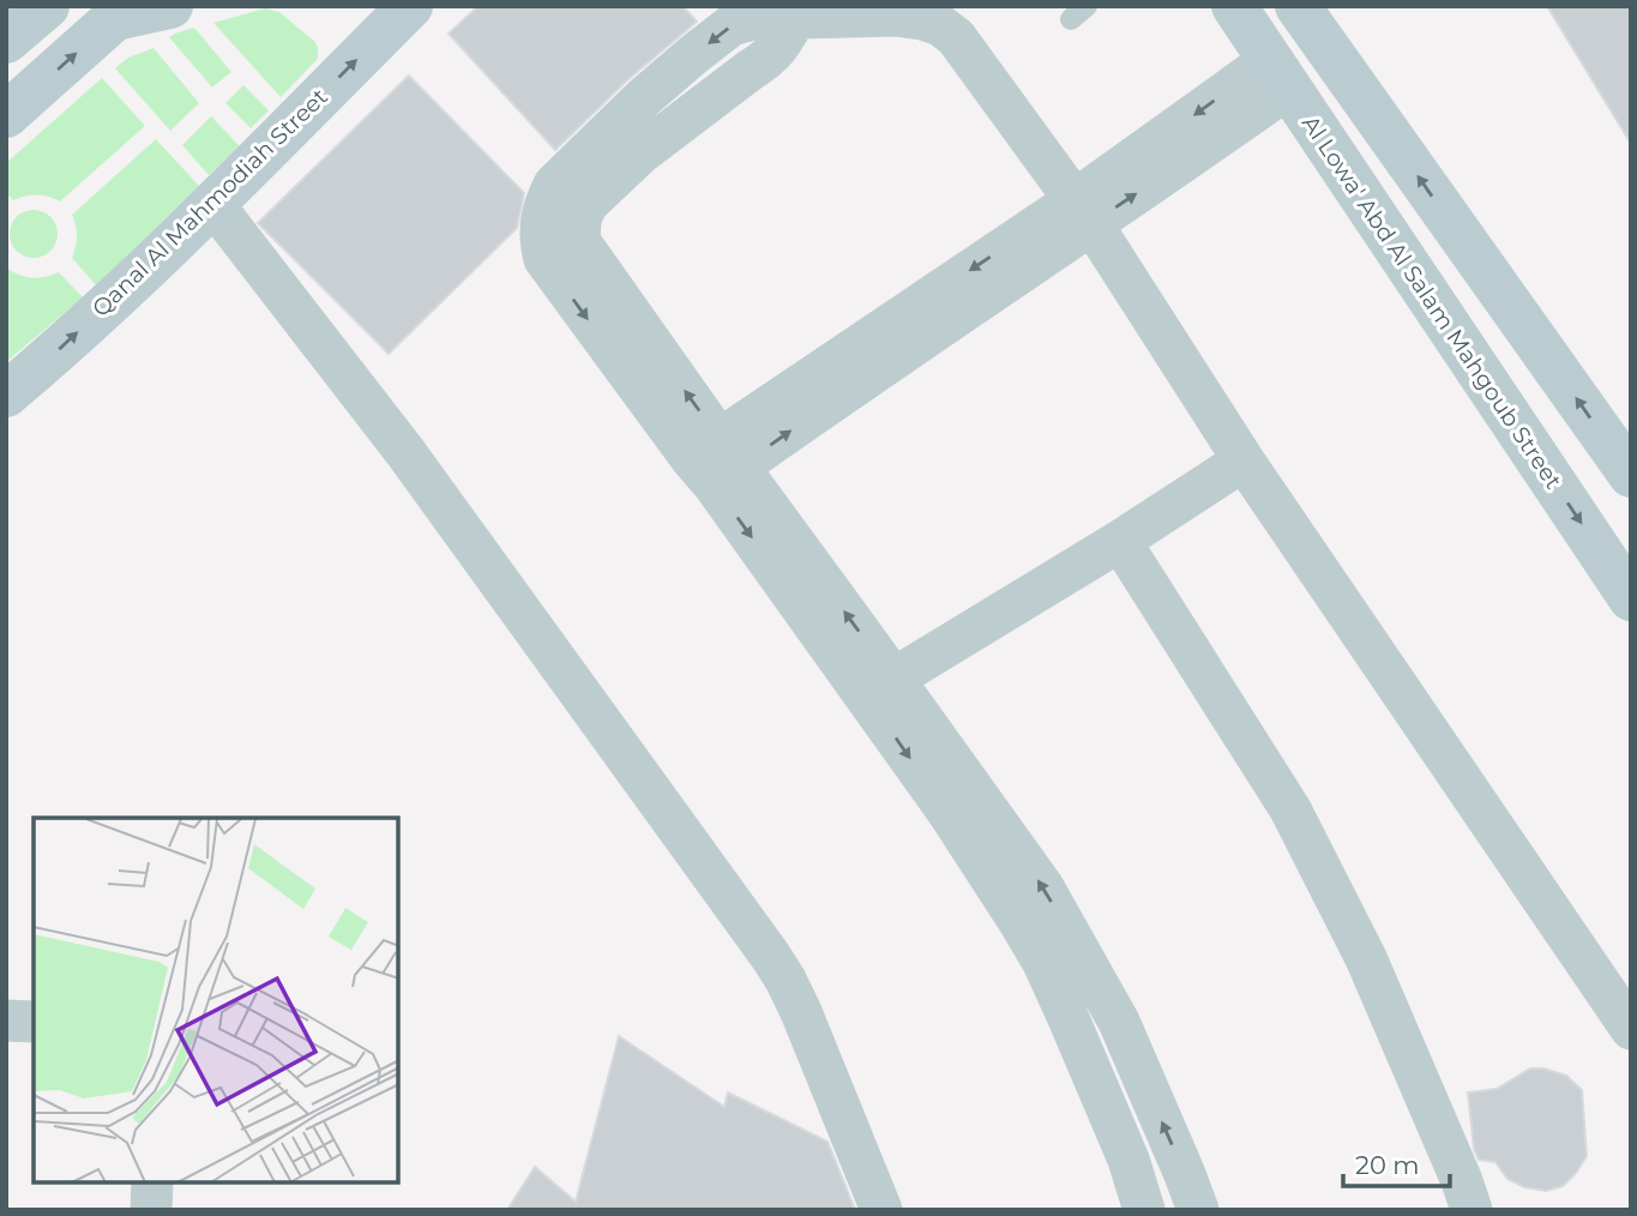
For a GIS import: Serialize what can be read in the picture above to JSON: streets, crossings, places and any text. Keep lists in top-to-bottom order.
{
  "streets": {
    "street": ["Qanal Al Mahmodiah Street", "Al Lowa' Abd Al Salam Mahgoub Street"]
  },
  "scale_bar": "20 m"
}
